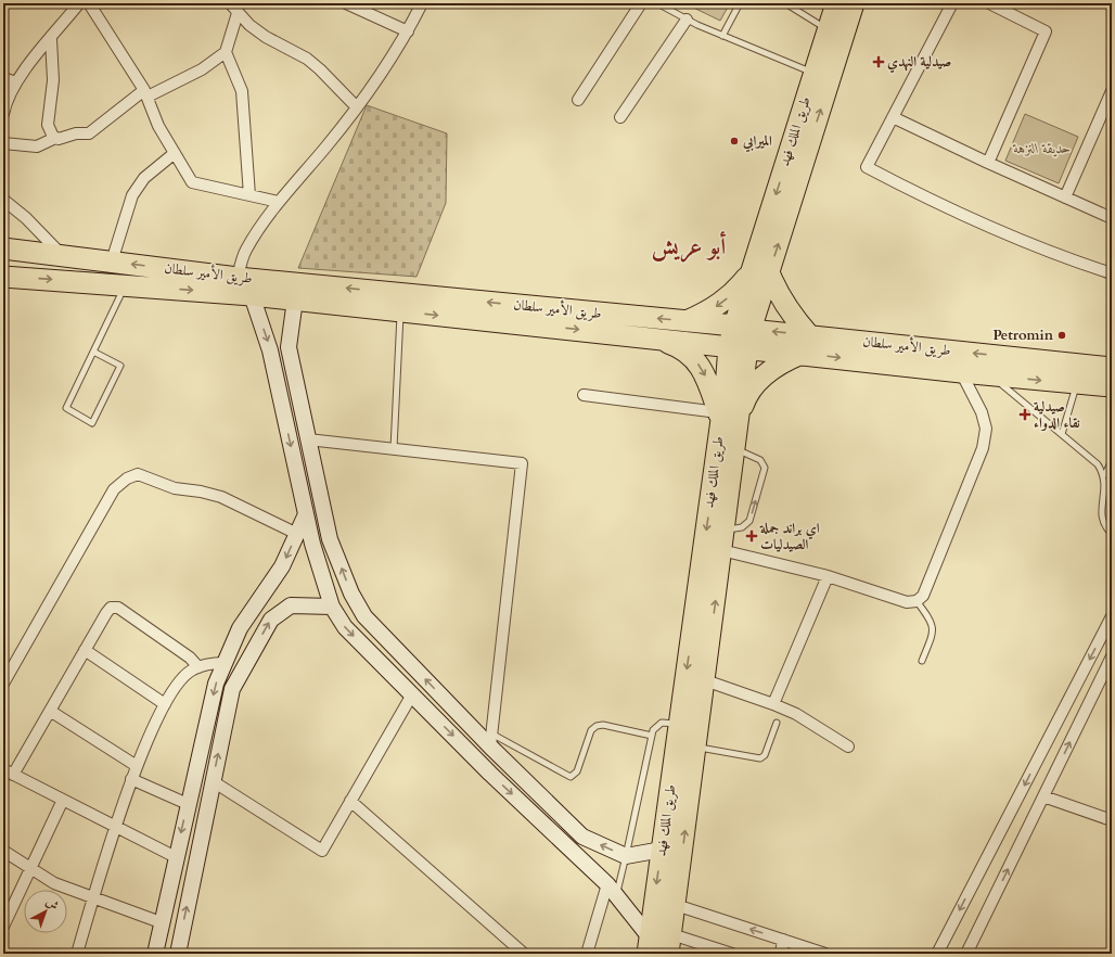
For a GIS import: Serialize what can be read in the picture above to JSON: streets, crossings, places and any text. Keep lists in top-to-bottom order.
{
  "streets": {
    "highway": ["طريق الملك فهد", "طريق الأمير سلطان"]
  },
  "crossings": [
    ["طريق الملك فهد", "طريق الأمير سلطان"]
  ],
  "districts": ["أبو عريش"],
  "parks": ["حديقة النزهة"],
  "places": {
    "health": ["صيدلية النهدي", "صيدلية نقاء الدواء", "اي براند جملة الصيدليات"],
    "other": ["الميرابي", "Petromin"]
  },
  "north": "top right"
}
